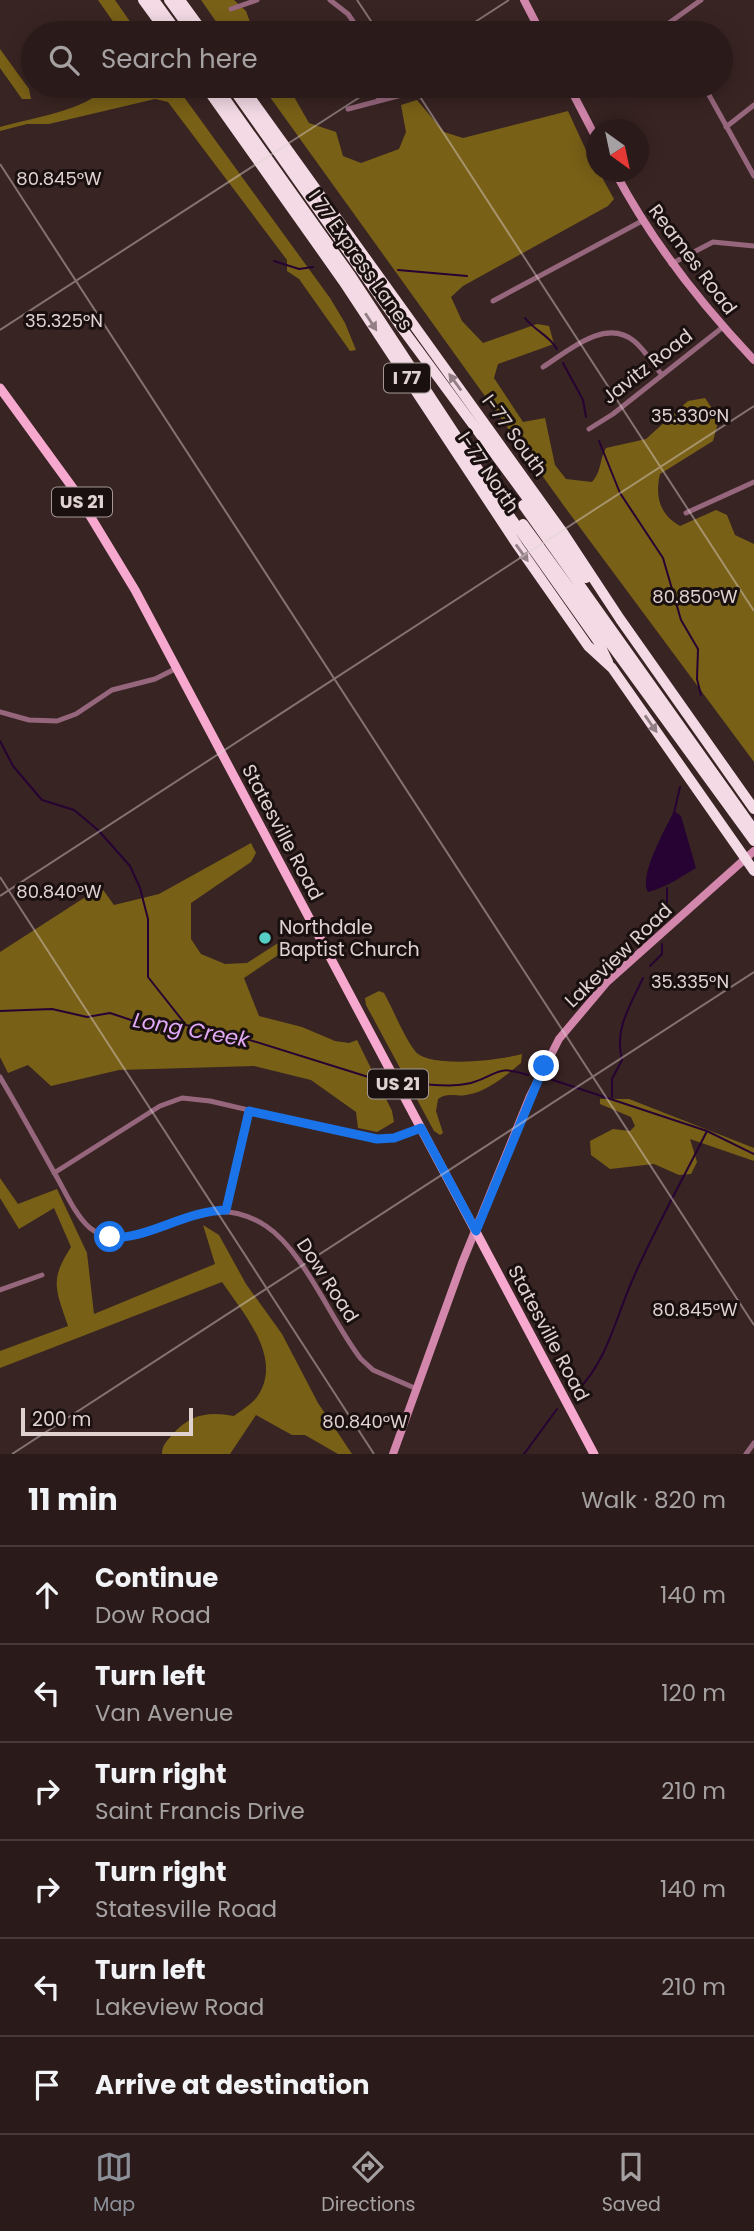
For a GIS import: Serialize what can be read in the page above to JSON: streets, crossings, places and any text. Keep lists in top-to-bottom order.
{
  "streets": {
    "highway": [
      "I 77 Express Lanes",
      "I 77",
      "I-77 South",
      "I-77 North"
    ],
    "main road": [
      "Reames Road",
      "US 21",
      "Statesville Road",
      "Lakeview Road"
    ],
    "street": ["Javitz Road", "Dow Road"]
  },
  "crossings": [
    ["Reames Road", "Javitz Road"],
    ["I 77 Express Lanes", "I-77 South"],
    ["I 77 Express Lanes", "I-77 North"],
    ["Statesville Road", "Lakeview Road"],
    ["Lakeview Road", "Dow Road"]
  ],
  "water": ["Long Creek"],
  "places": ["Northdale Baptist Church"],
  "scale_bar": "200 m",
  "north": "bottom right",
  "page": {
    "search": "Search here",
    "scale": "200 m",
    "heading": ["11 min", "Walk · 820 m"],
    "list": [
      ["Continue", "Dow Road", "140 m"],
      ["Turn left", "Van Avenue", "120 m"],
      ["Turn right", "Saint Francis Drive", "210 m"],
      ["Turn right", "Statesville Road", "140 m"],
      ["Turn left", "Lakeview Road", "210 m"],
      "Arrive at destination"
    ],
    "nav": ["Map", "Directions", "Saved"]
  },
  "coordinates": [
    "80.845°W",
    "35.325°N",
    "35.330°N",
    "80.850°W",
    "80.840°W",
    "35.335°N"
  ]
}
